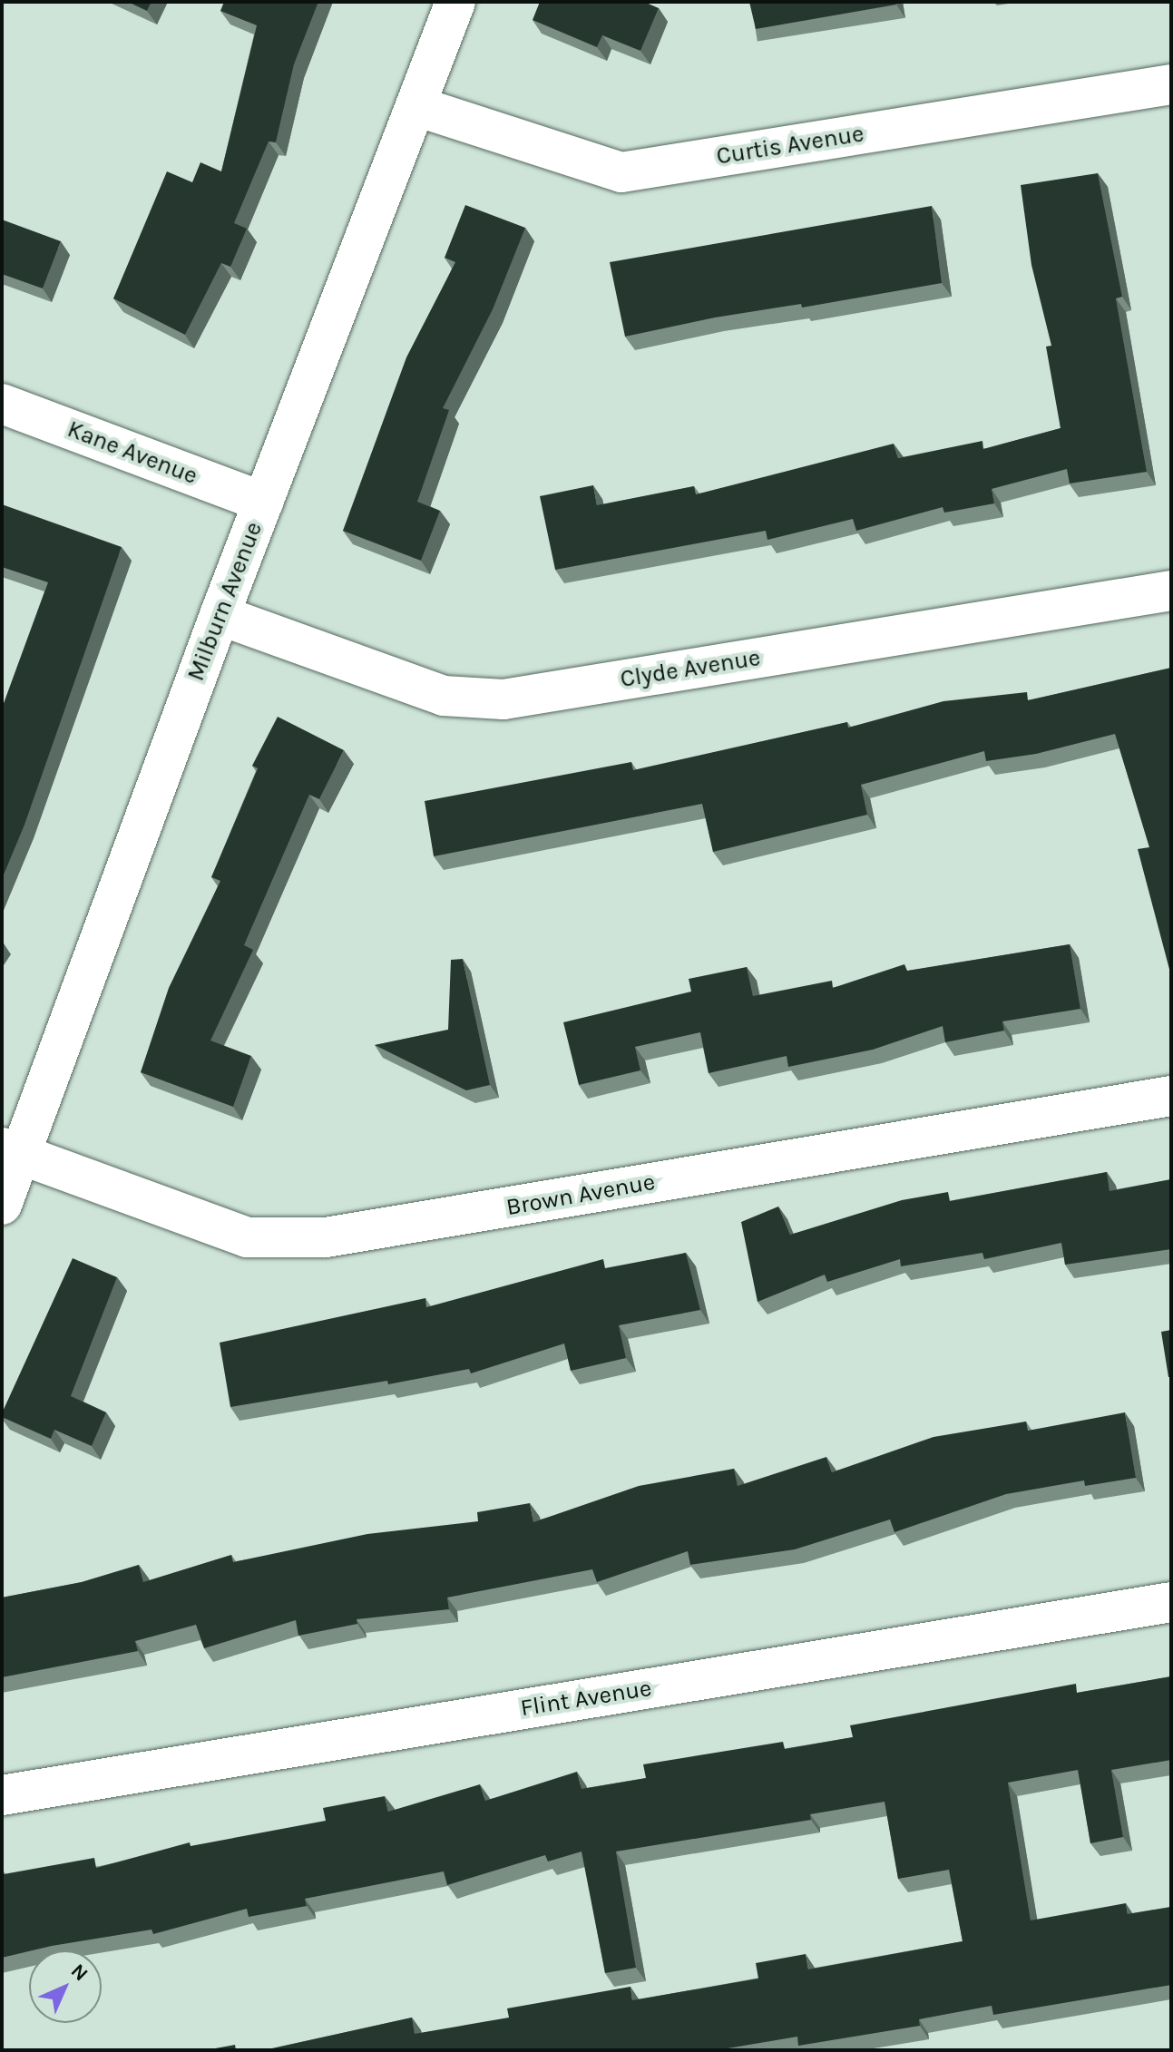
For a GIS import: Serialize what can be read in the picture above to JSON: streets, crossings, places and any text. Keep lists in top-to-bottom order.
{
  "streets": {
    "street": [
      "Curtis Avenue",
      "Kane Avenue",
      "Milburn Avenue",
      "Clyde Avenue",
      "Brown Avenue",
      "Flint Avenue"
    ]
  },
  "crossings": [
    ["Curtis Avenue", "Milburn Avenue"],
    ["Kane Avenue", "Milburn Avenue"],
    ["Milburn Avenue", "Clyde Avenue"],
    ["Milburn Avenue", "Brown Avenue"]
  ],
  "north": "top right"
}
